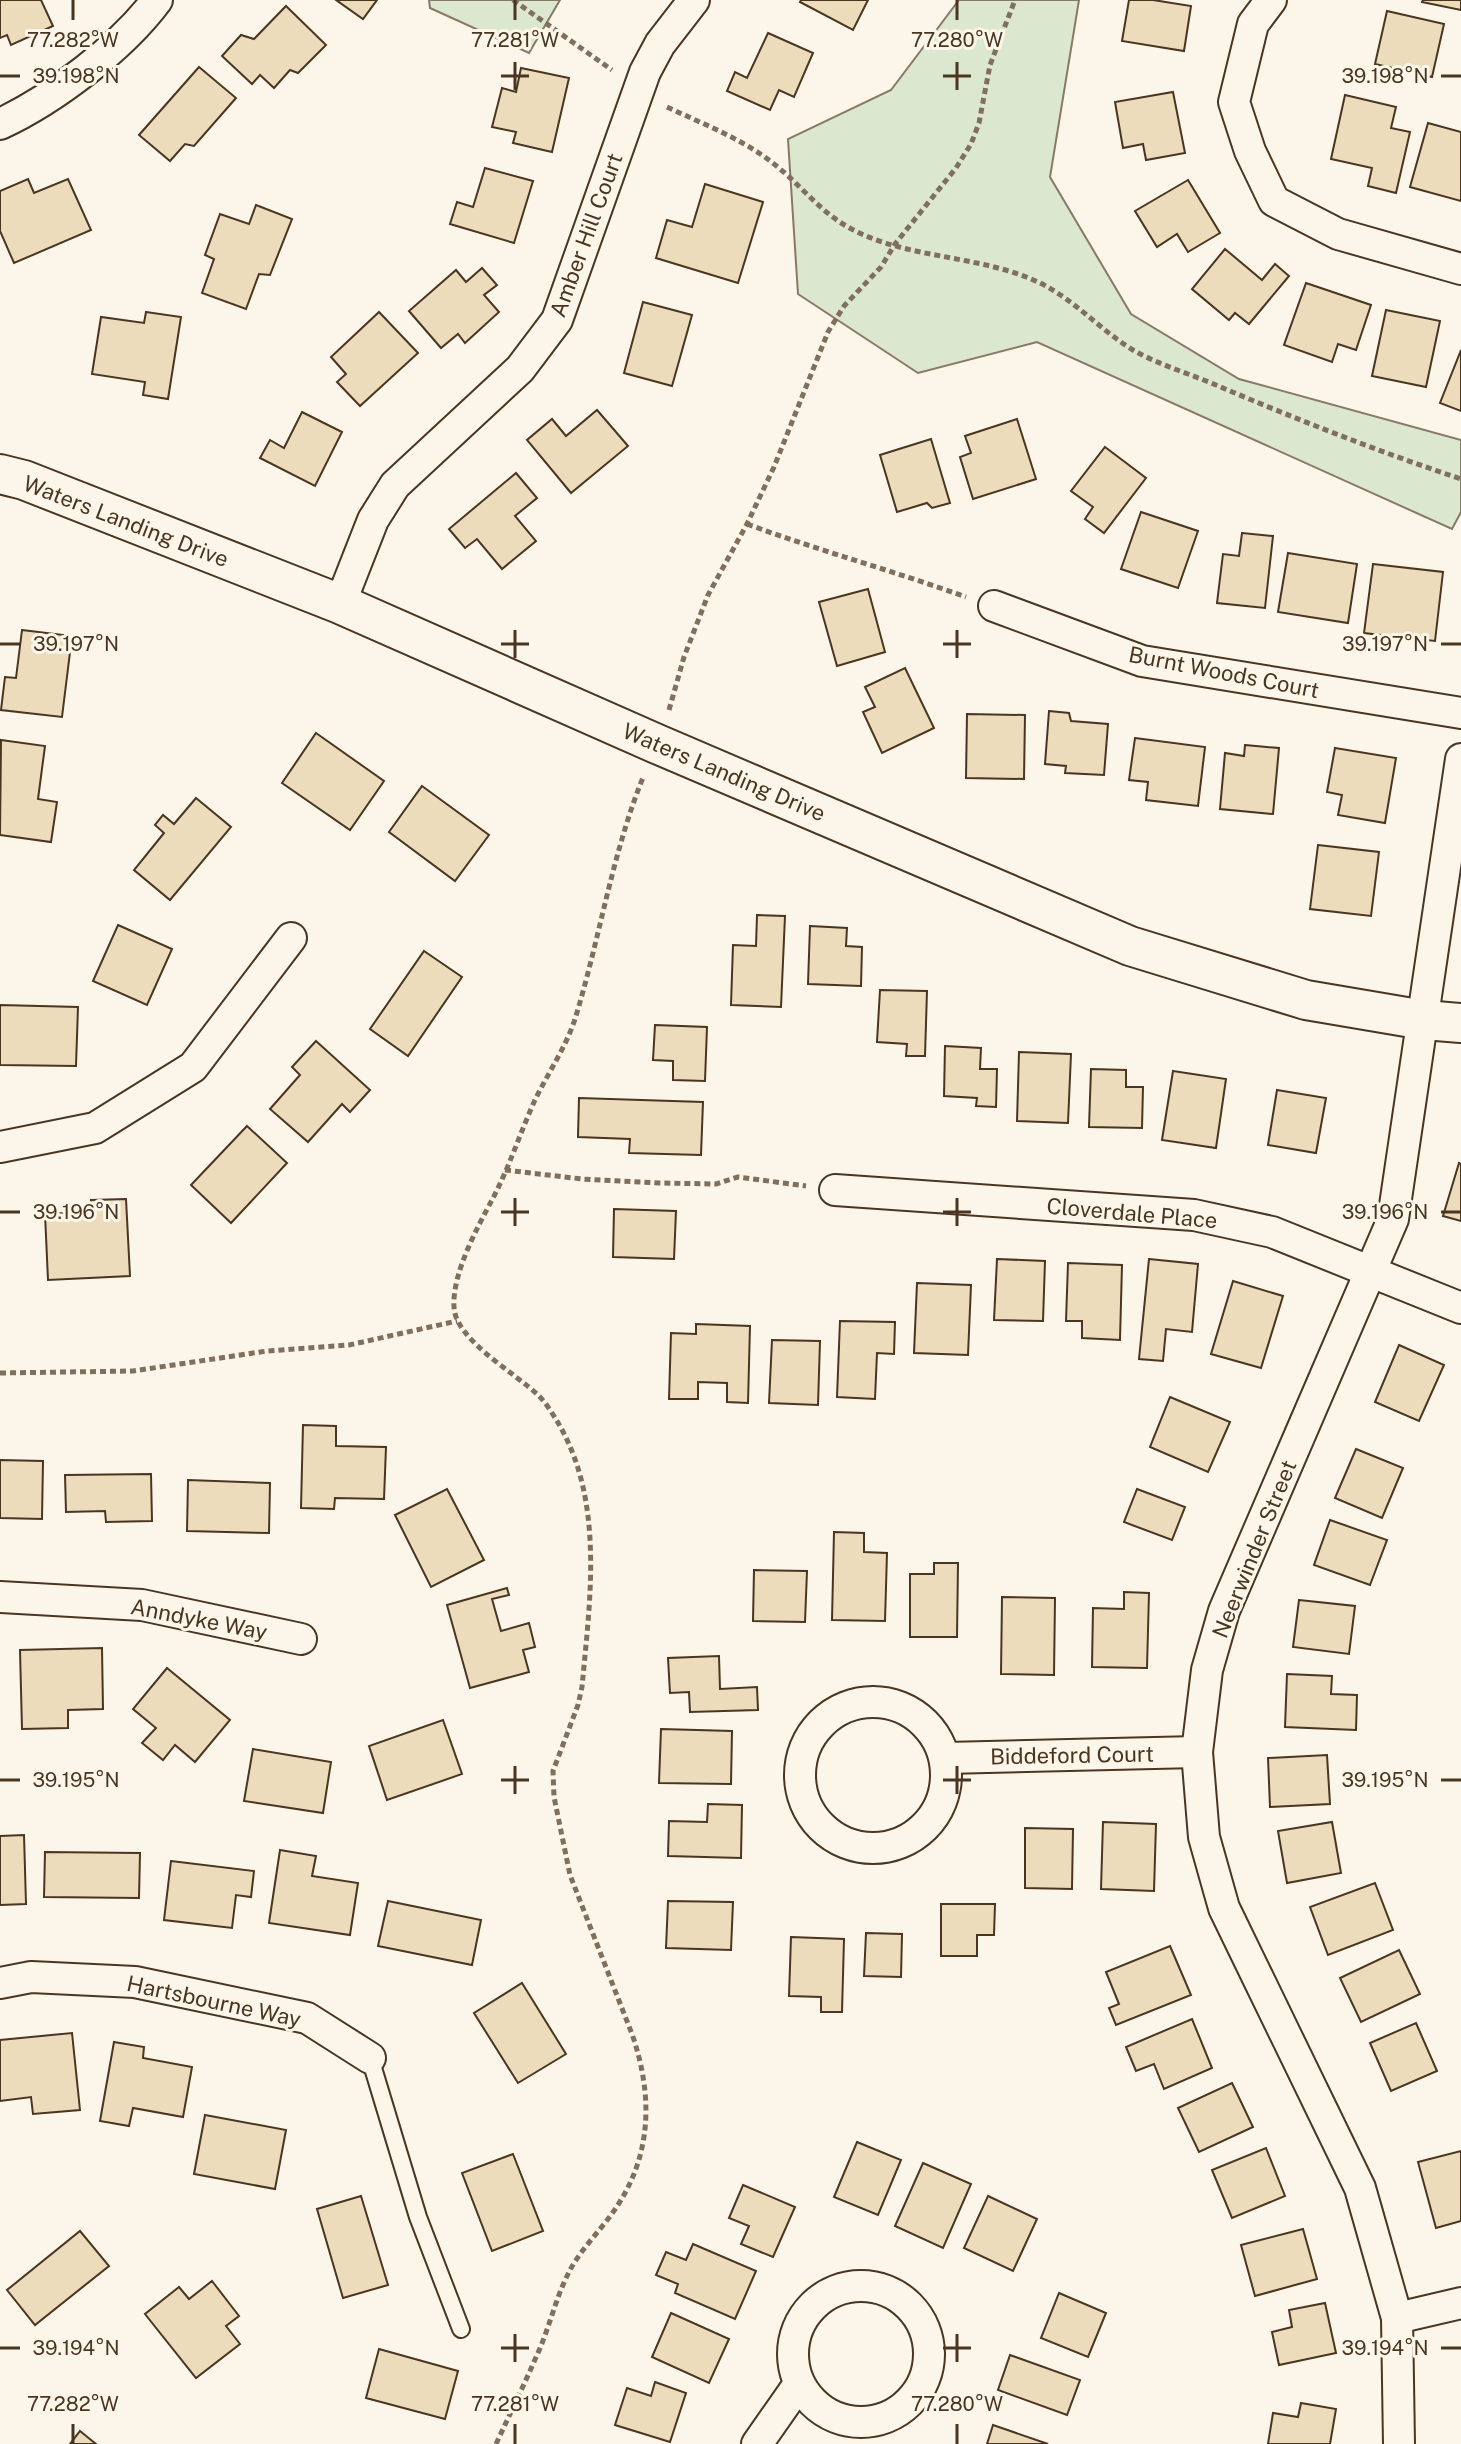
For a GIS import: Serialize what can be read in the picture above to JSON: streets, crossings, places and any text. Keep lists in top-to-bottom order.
{
  "streets": {
    "street": [
      "Amber Hill Court",
      "Waters Landing Drive",
      "Burnt Woods Court",
      "Cloverdale Place",
      "Neerwinder Street",
      "Anndyke Way",
      "Biddeford Court",
      "Hartsbourne Way"
    ]
  },
  "crossings": [
    ["Amber Hill Court", "Waters Landing Drive"],
    ["Waters Landing Drive", "Neerwinder Street"],
    ["Cloverdale Place", "Neerwinder Street"],
    ["Neerwinder Street", "Biddeford Court"]
  ],
  "coordinates": [
    "77.282°W",
    "77.281°W",
    "77.280°W",
    "39.198°N",
    "39.197°N",
    "39.196°N",
    "39.195°N",
    "39.194°N"
  ]
}
